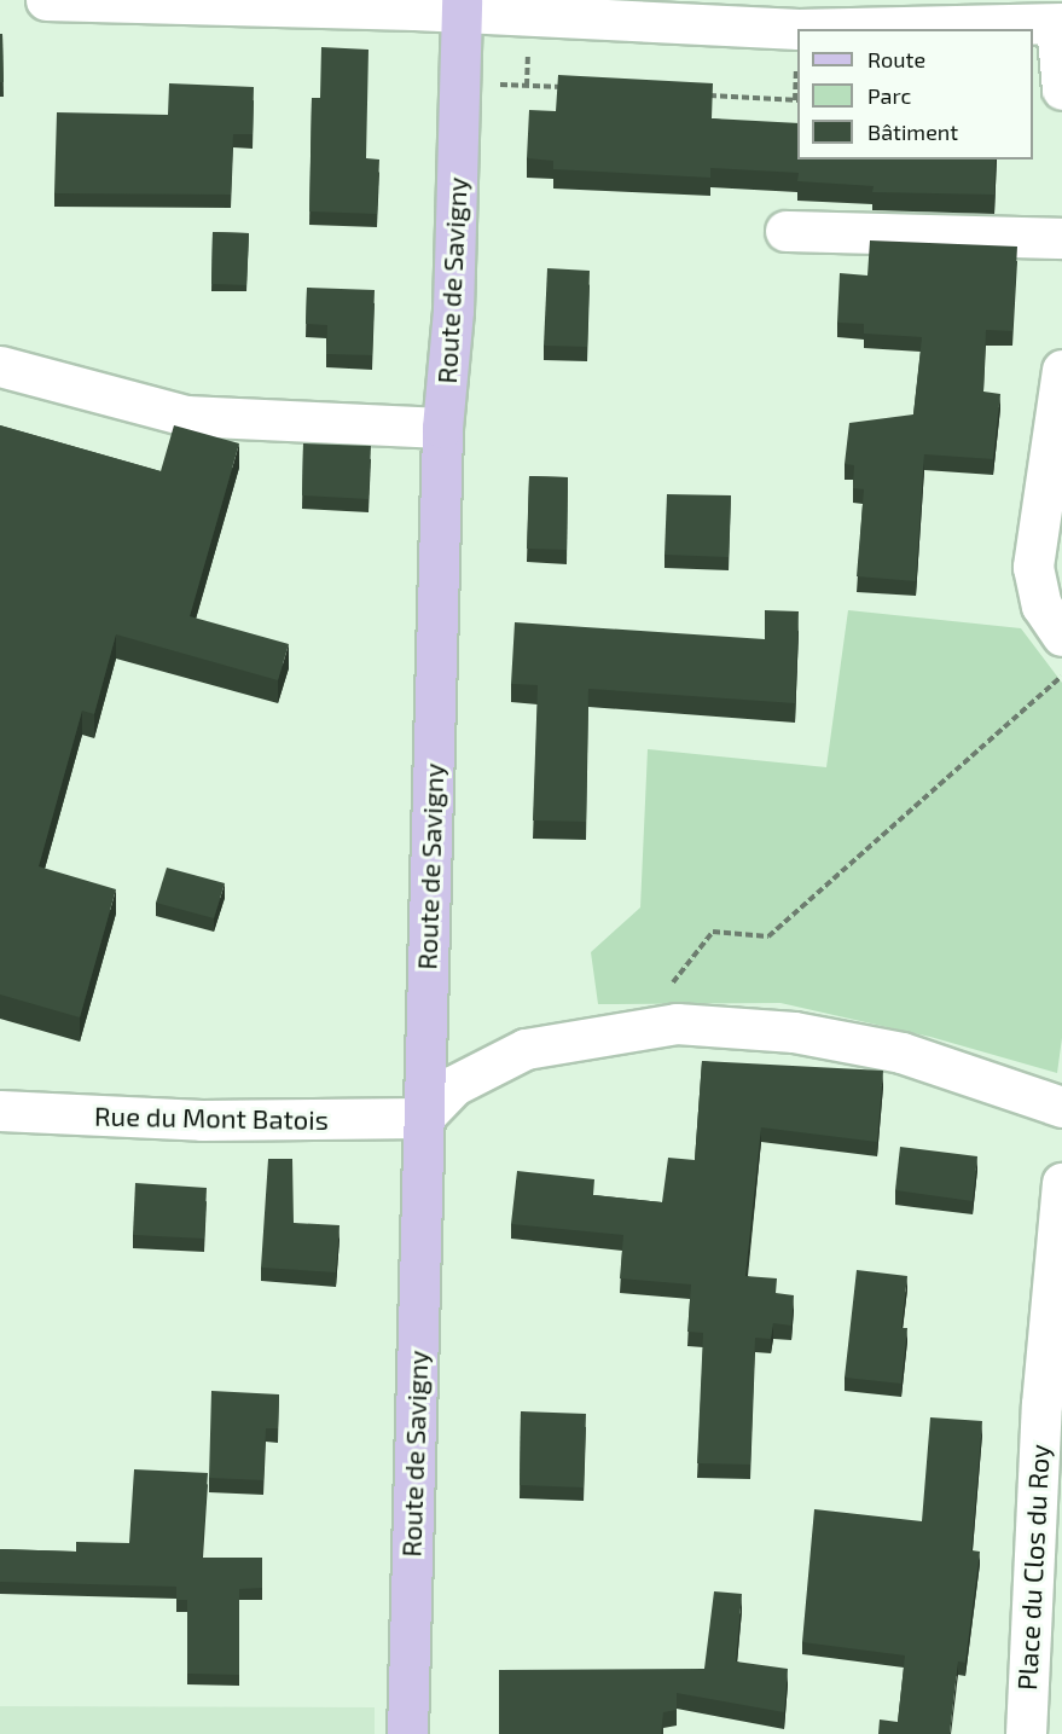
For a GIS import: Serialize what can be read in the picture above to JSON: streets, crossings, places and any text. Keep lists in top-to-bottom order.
{
  "streets": {
    "main road": ["Route de Savigny"],
    "street": ["Rue du Mont Batois", "Place du Clos du Roy"]
  },
  "crossings": [
    ["Route de Savigny", "Rue du Mont Batois"]
  ],
  "legend": ["Route", "Parc", "Bâtiment"]
}
